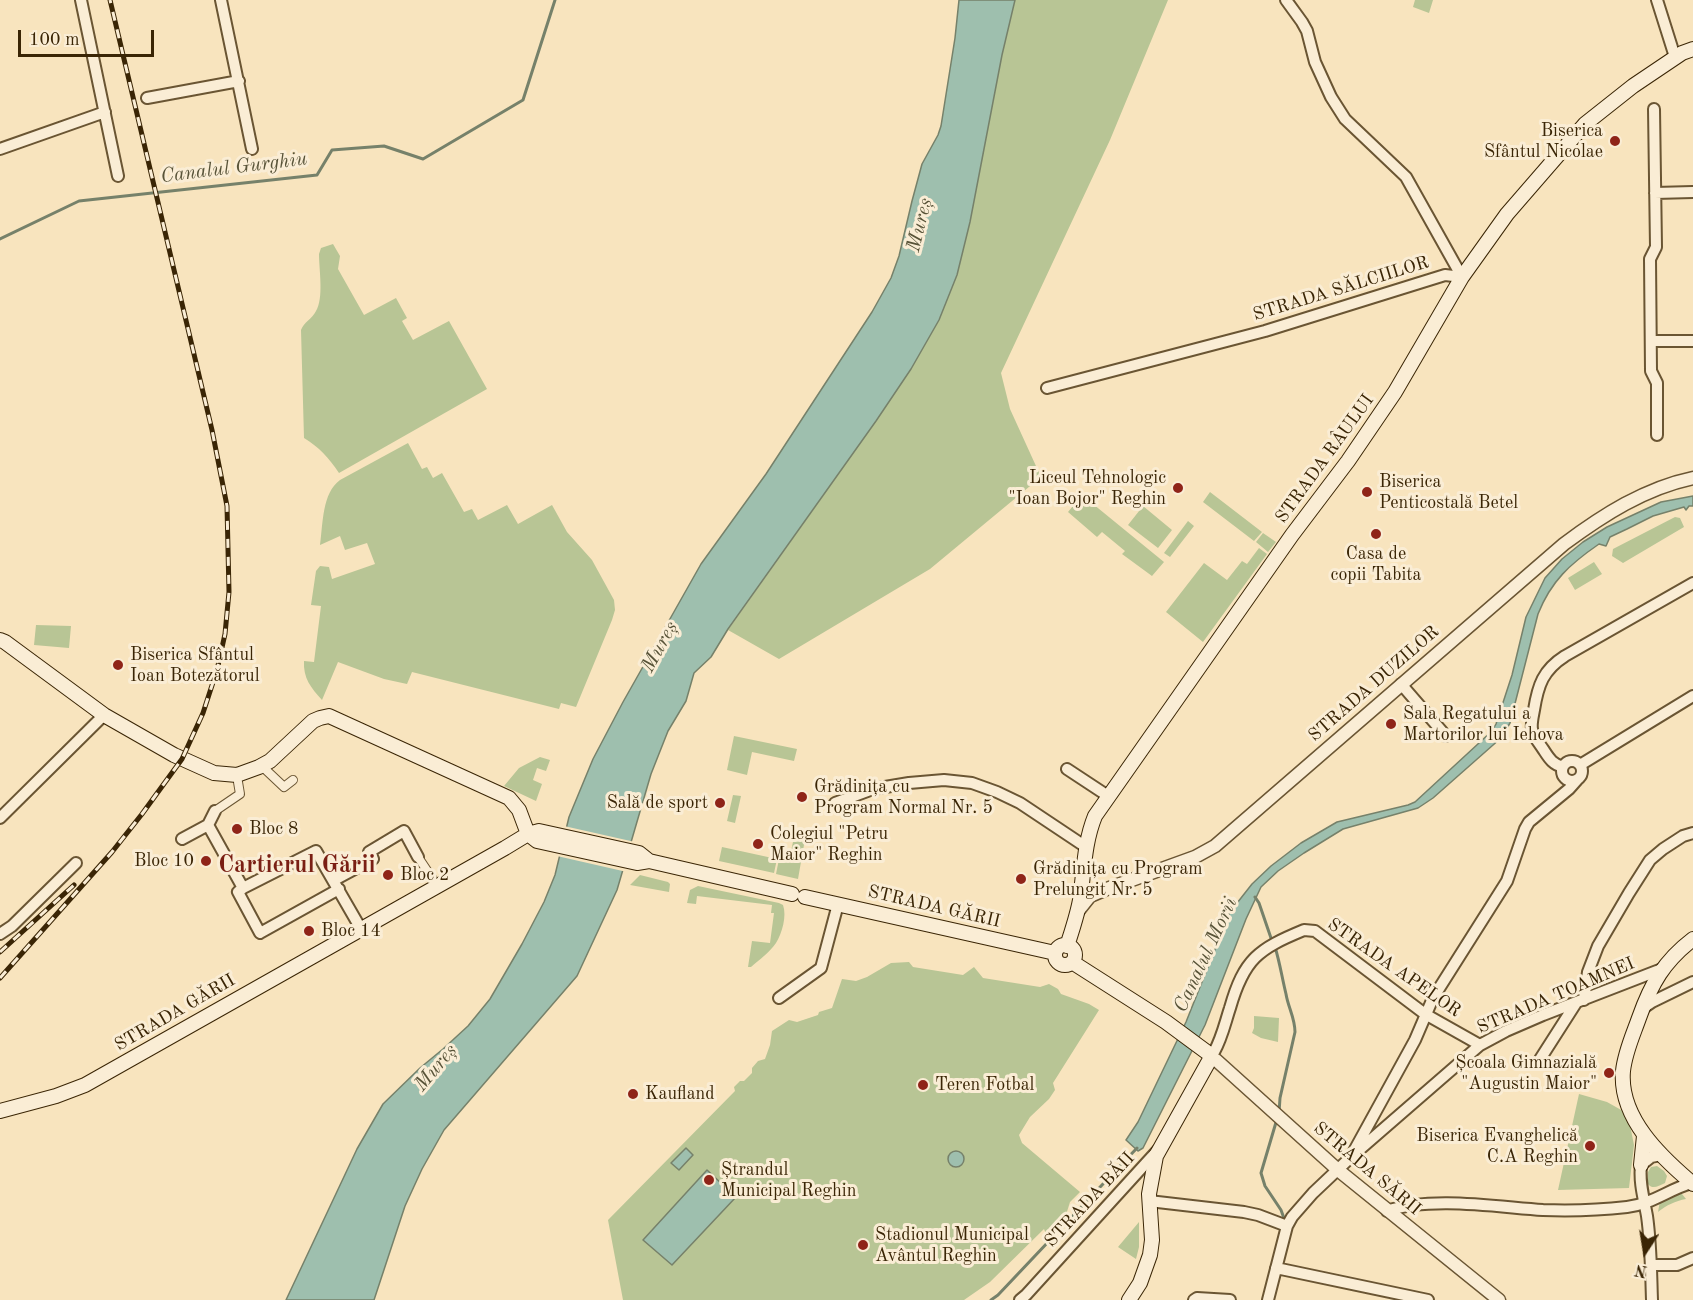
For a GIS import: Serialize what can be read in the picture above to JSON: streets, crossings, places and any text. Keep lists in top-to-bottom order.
{
  "streets": {
    "main road": ["STRADA RÂULUI", "STRADA GĂRII", "STRADA SĂRII"],
    "street": [
      "STRADA SĂLCIILOR",
      "STRADA DUZILOR",
      "STRADA APELOR",
      "STRADA TOAMNEI",
      "STRADA BĂII"
    ]
  },
  "crossings": [
    ["STRADA SĂLCIILOR", "STRADA RÂULUI"],
    ["STRADA RÂULUI", "STRADA DUZILOR"],
    ["STRADA RÂULUI", "STRADA GĂRII"],
    ["STRADA GĂRII", "STRADA SĂRII"],
    ["STRADA APELOR", "STRADA TOAMNEI"],
    ["STRADA APELOR", "STRADA SĂRII"],
    ["STRADA TOAMNEI", "STRADA SĂRII"]
  ],
  "districts": ["Cartierul Gării"],
  "water": ["Canalul Gurghiu", "Mureș", "Canalul Morii"],
  "places": [
    "Biserica Sfântul Nicolae",
    "Liceul Tehnologic \"Ioan Bojor\" Reghin",
    "Biserica Penticostală Betel",
    "Casa de copii Tabita",
    "Biserica Sfântul Ioan Botezătorul",
    "Sala Regatului a Martorilor lui Iehova",
    "Grădinița cu Program Normal Nr. 5",
    "Sală de sport",
    "Bloc 8",
    "Colegiul \"Petru Maior\" Reghin",
    "Bloc 10",
    "Bloc 2",
    "Grădinița cu Program Prelungit Nr. 5",
    "Bloc 14",
    "Școala Gimnazială \"Augustin Maior\"",
    "Teren Fotbal",
    "Kaufland",
    "Biserica Evanghelică C.A Reghin",
    "Ștrandul Municipal Reghin",
    "Stadionul Municipal Avântul Reghin"
  ],
  "scale_bar": "100 m",
  "north": "bottom"
}
